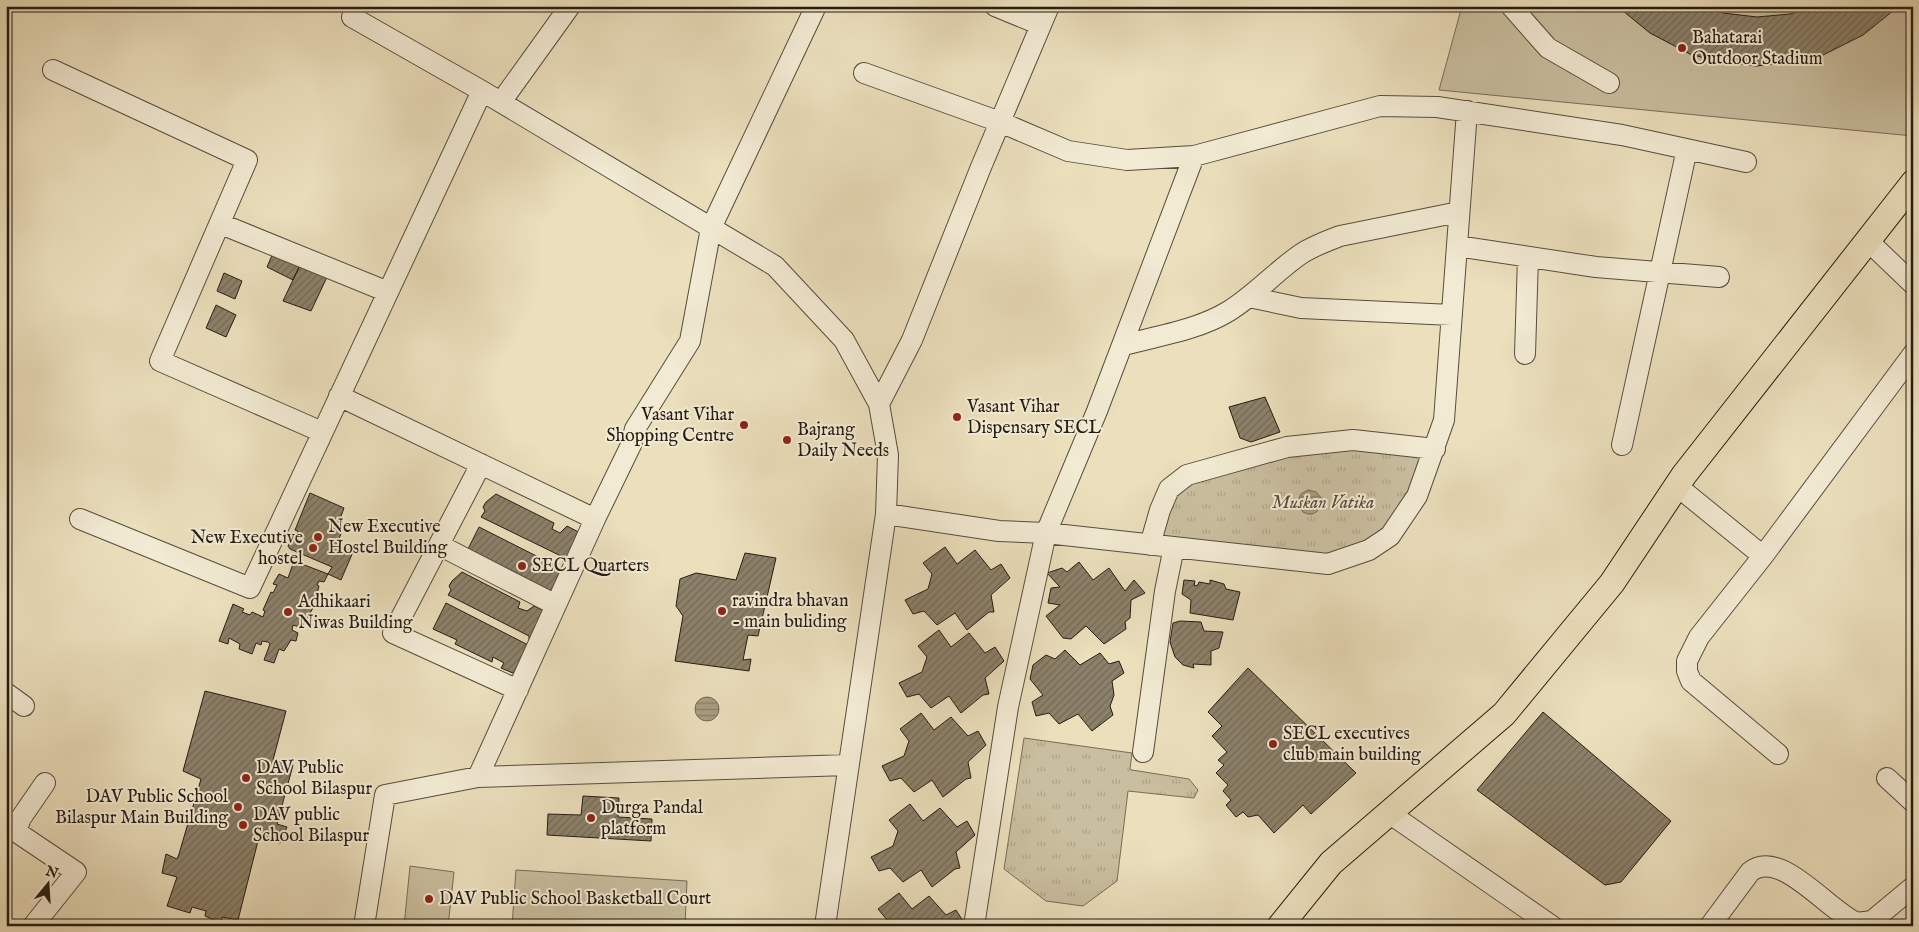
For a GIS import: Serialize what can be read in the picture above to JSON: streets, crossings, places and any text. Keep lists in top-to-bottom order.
{
  "parks": ["Muskan Vatika"],
  "places": [
    "Bahatarai Outdoor Stadium",
    "Vasant Vihar Dispensary SECL",
    "Vasant Vihar Shopping Centre",
    "Bajrang Daily Needs",
    "New Executive Hostel Building",
    "New Executive hostel",
    "SECL Quarters",
    "ravindra bhavan - main buliding",
    "Adhikaari Niwas Building",
    "SECL executives club main building",
    "DAV Public School Bilaspur",
    "DAV Public School Bilaspur Main Building",
    "Durga Pandal platform",
    "DAV public School Bilaspur",
    "DAV Public School Basketball Court"
  ],
  "north": "top"
}
